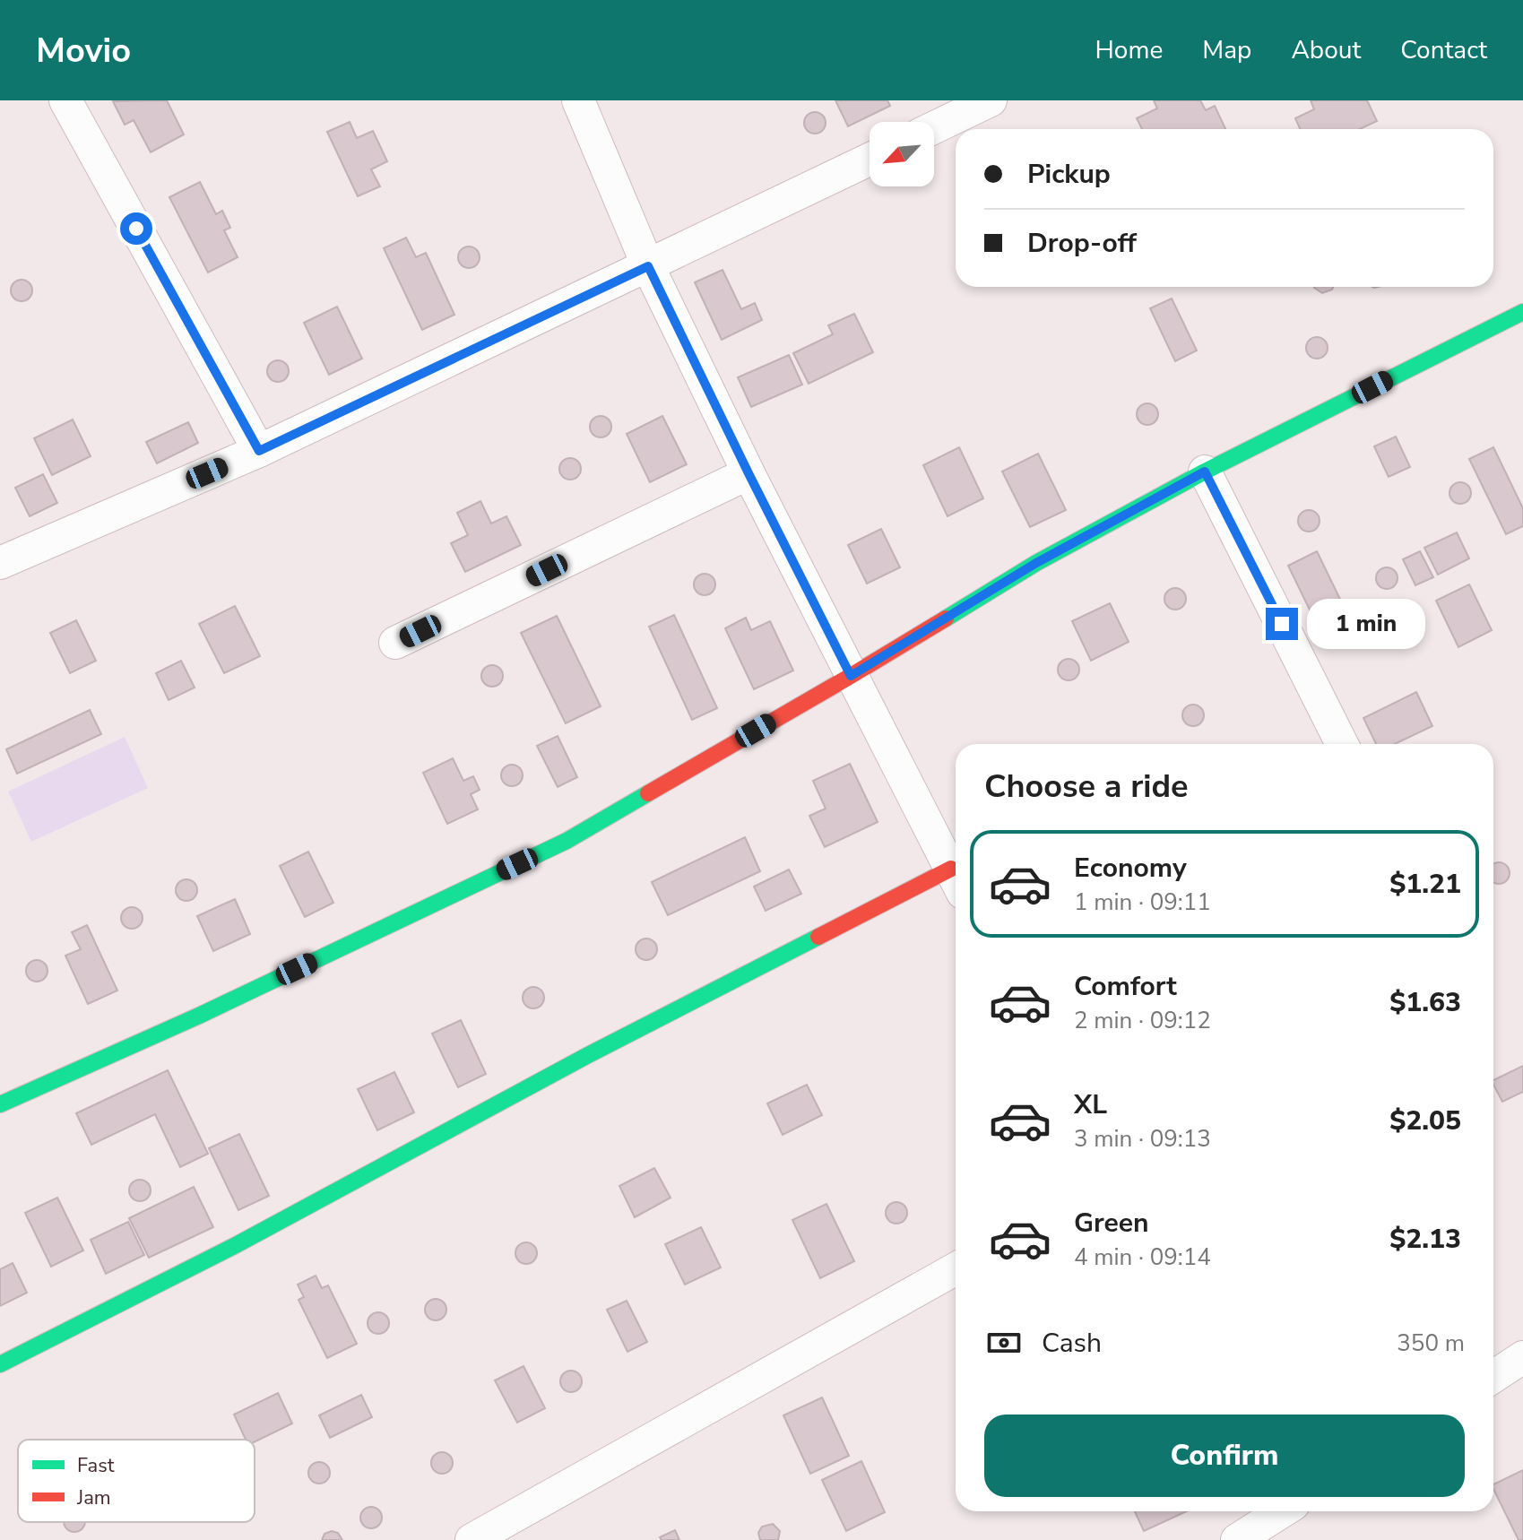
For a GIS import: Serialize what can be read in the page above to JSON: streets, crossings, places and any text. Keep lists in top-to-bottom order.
{
  "legend": ["Fast", "Jam"],
  "north": "bottom left",
  "page": {
    "header": "Movio",
    "nav": [
      "Home",
      "Map",
      "About",
      "Contact"
    ],
    "banner": ["Pickup", "Drop-off"],
    "bubble": "1 min",
    "heading": "Choose a ride",
    "list": [
      {
        "name": "Economy",
        "note": "1 min · 09:11",
        "value": "$1.21"
      },
      {
        "name": "Comfort",
        "note": "2 min · 09:12",
        "value": "$1.63"
      },
      {
        "name": "XL",
        "note": "3 min · 09:13",
        "value": "$2.05"
      },
      {
        "name": "Green",
        "note": "4 min · 09:14",
        "value": "$2.13"
      }
    ],
    "pay": ["Cash", "350 m"],
    "buttons": "Confirm"
  }
}
